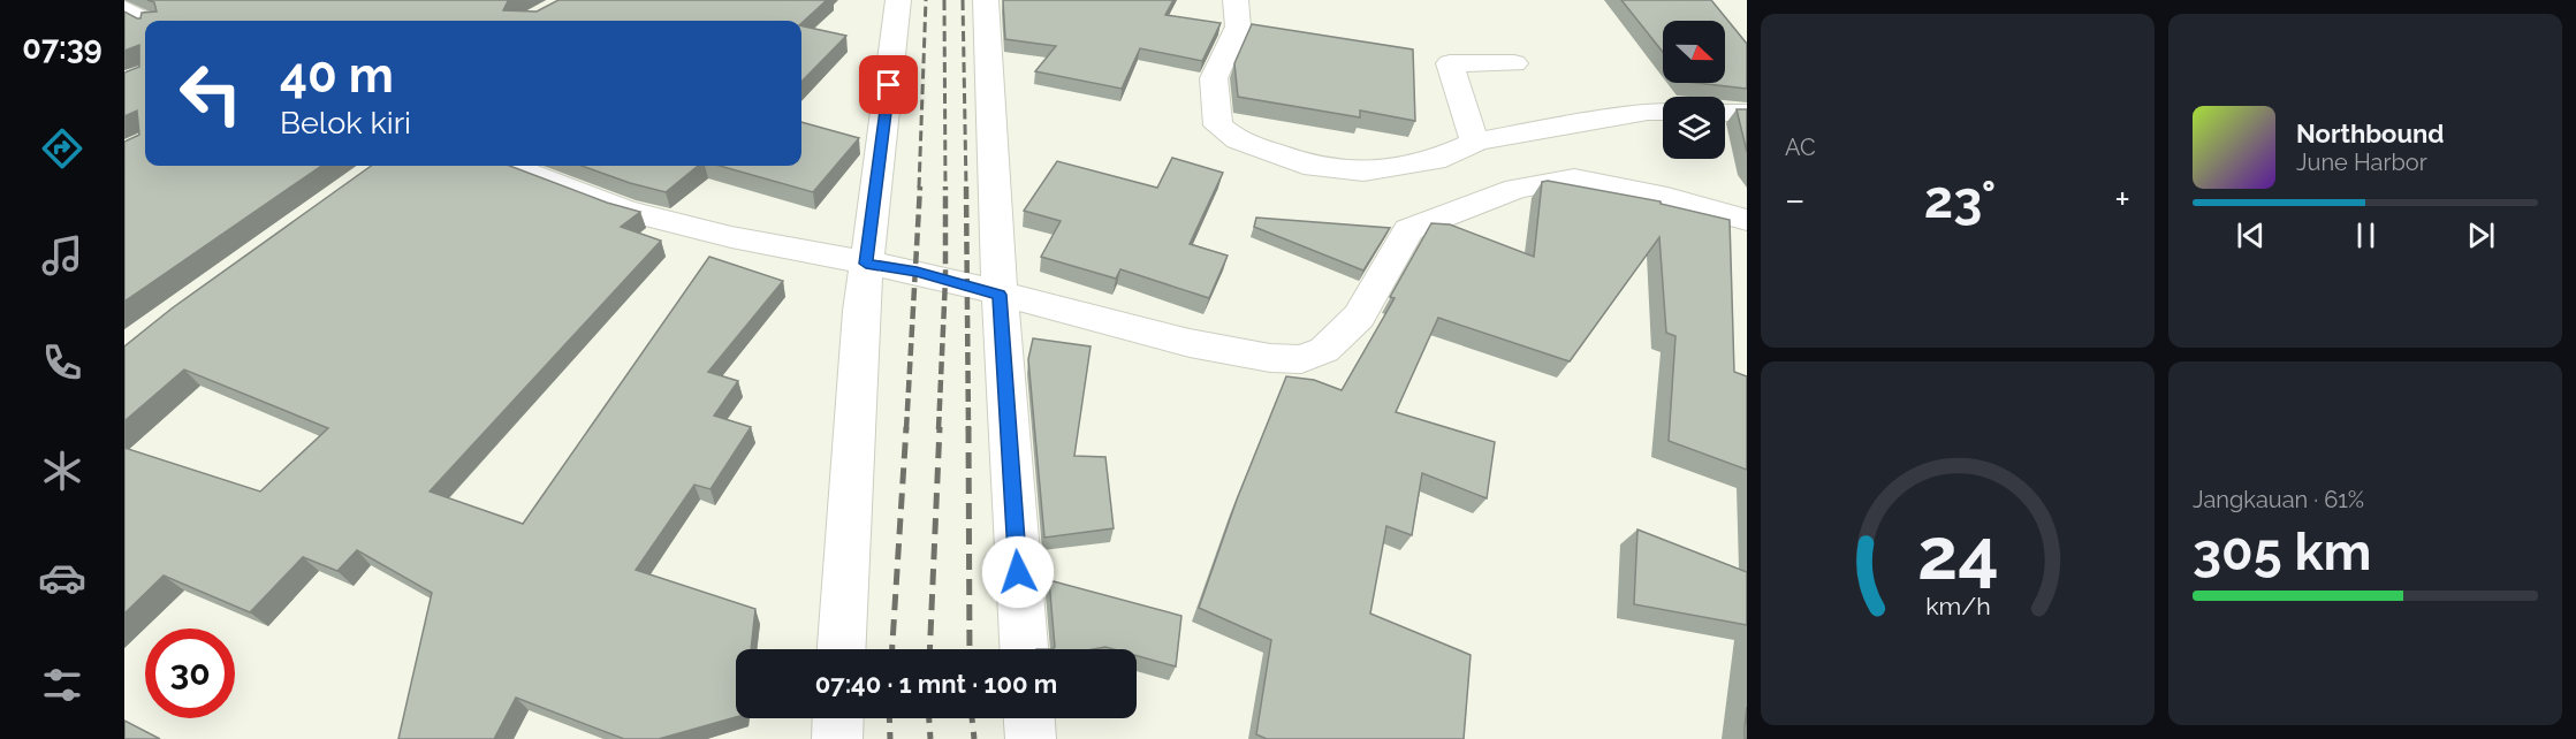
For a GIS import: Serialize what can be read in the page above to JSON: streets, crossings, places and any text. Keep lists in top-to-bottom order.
{
  "north": "right",
  "page": {
    "tabs": "07:39",
    "tile": [
      "AC",
      ["Jangkauan · 61%", "305 km"]
    ],
    "turn": ["40 m", "Belok kiri"],
    "song": ["Northbound", "June Harbor"],
    "heat": ["−", "23°", "+"],
    "limit": "30",
    "trip": "07:40 · 1 mnt · 100 m",
    "gauge": ["24", "km/h"]
  }
}
